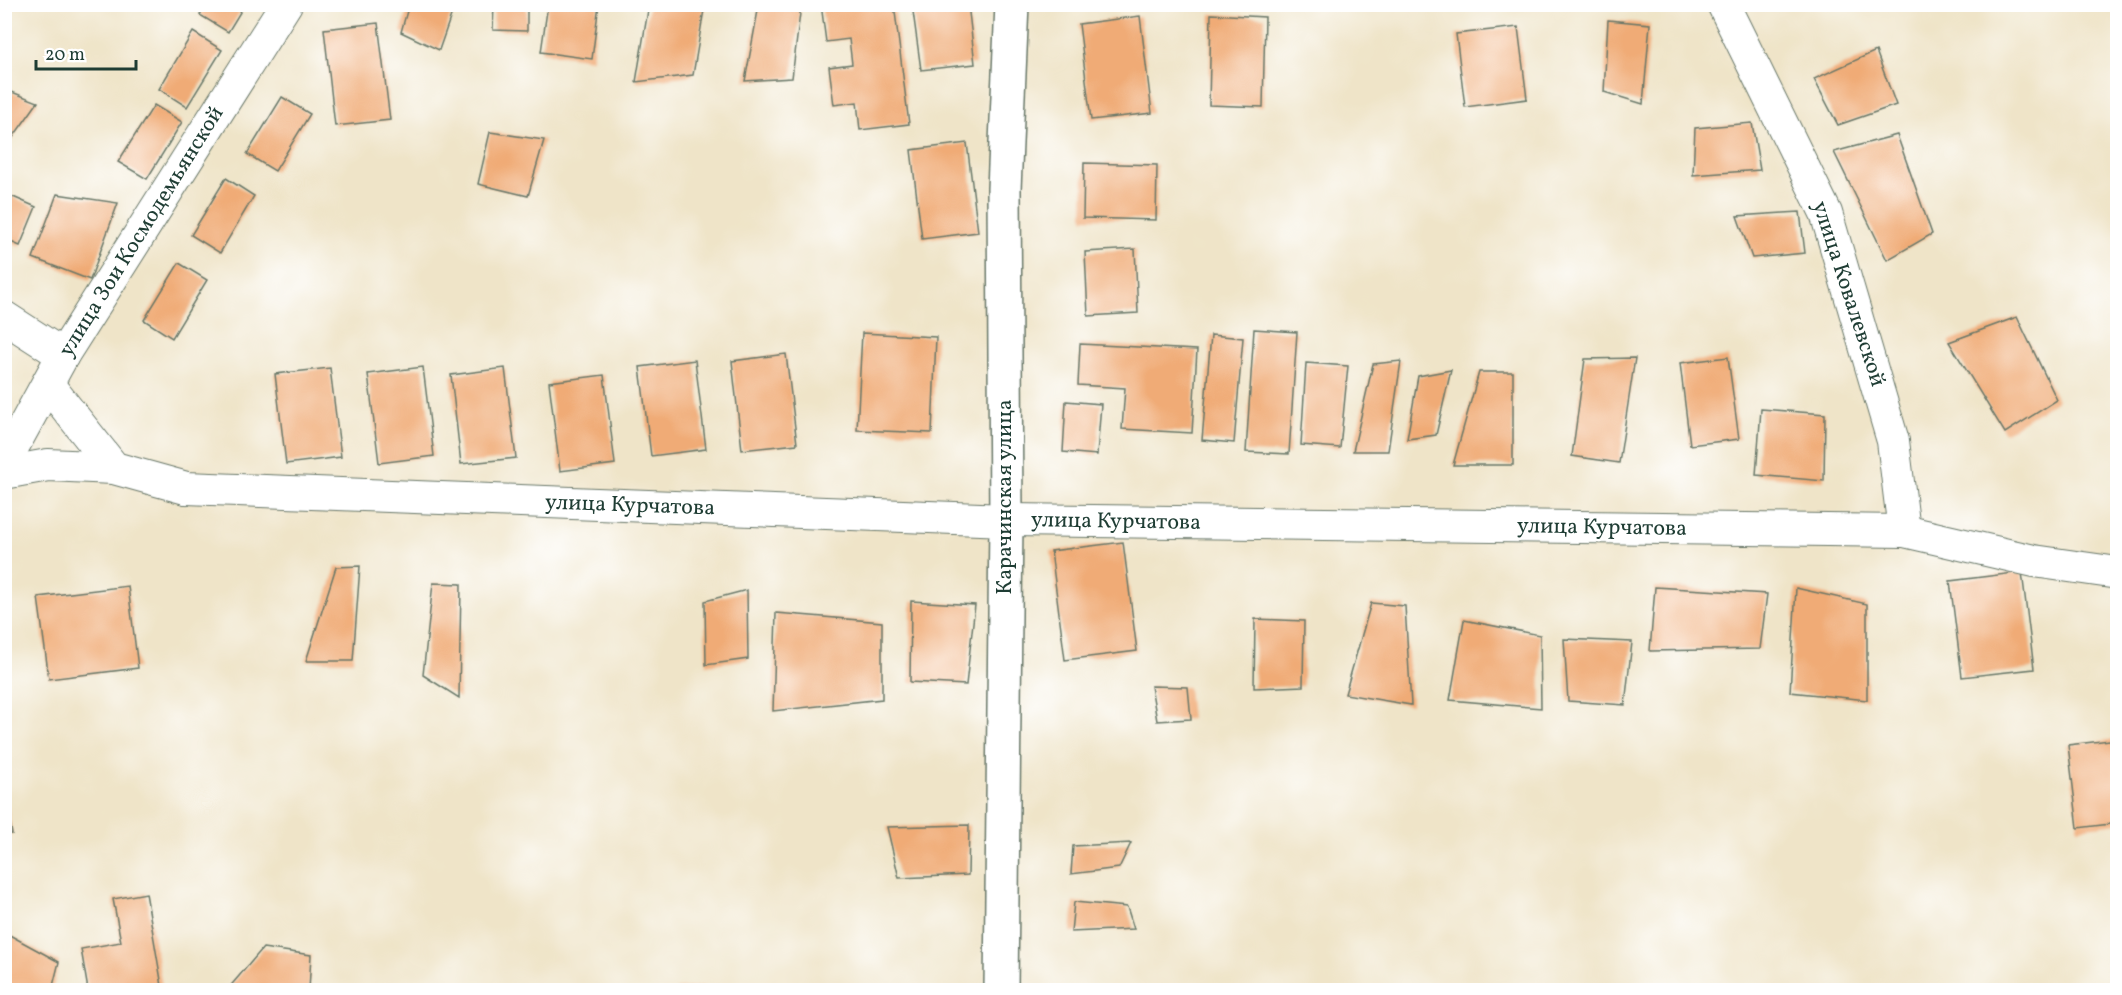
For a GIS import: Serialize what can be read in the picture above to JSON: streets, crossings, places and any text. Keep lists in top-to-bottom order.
{
  "streets": {
    "street": [
      "улица Зои Космодемьянской",
      "улица Ковалевской",
      "Карачинская улица",
      "улица Курчатова"
    ]
  },
  "crossings": [
    ["улица Ковалевской", "улица Курчатова"],
    ["Карачинская улица", "улица Курчатова"]
  ],
  "scale_bar": "20 m"
}
